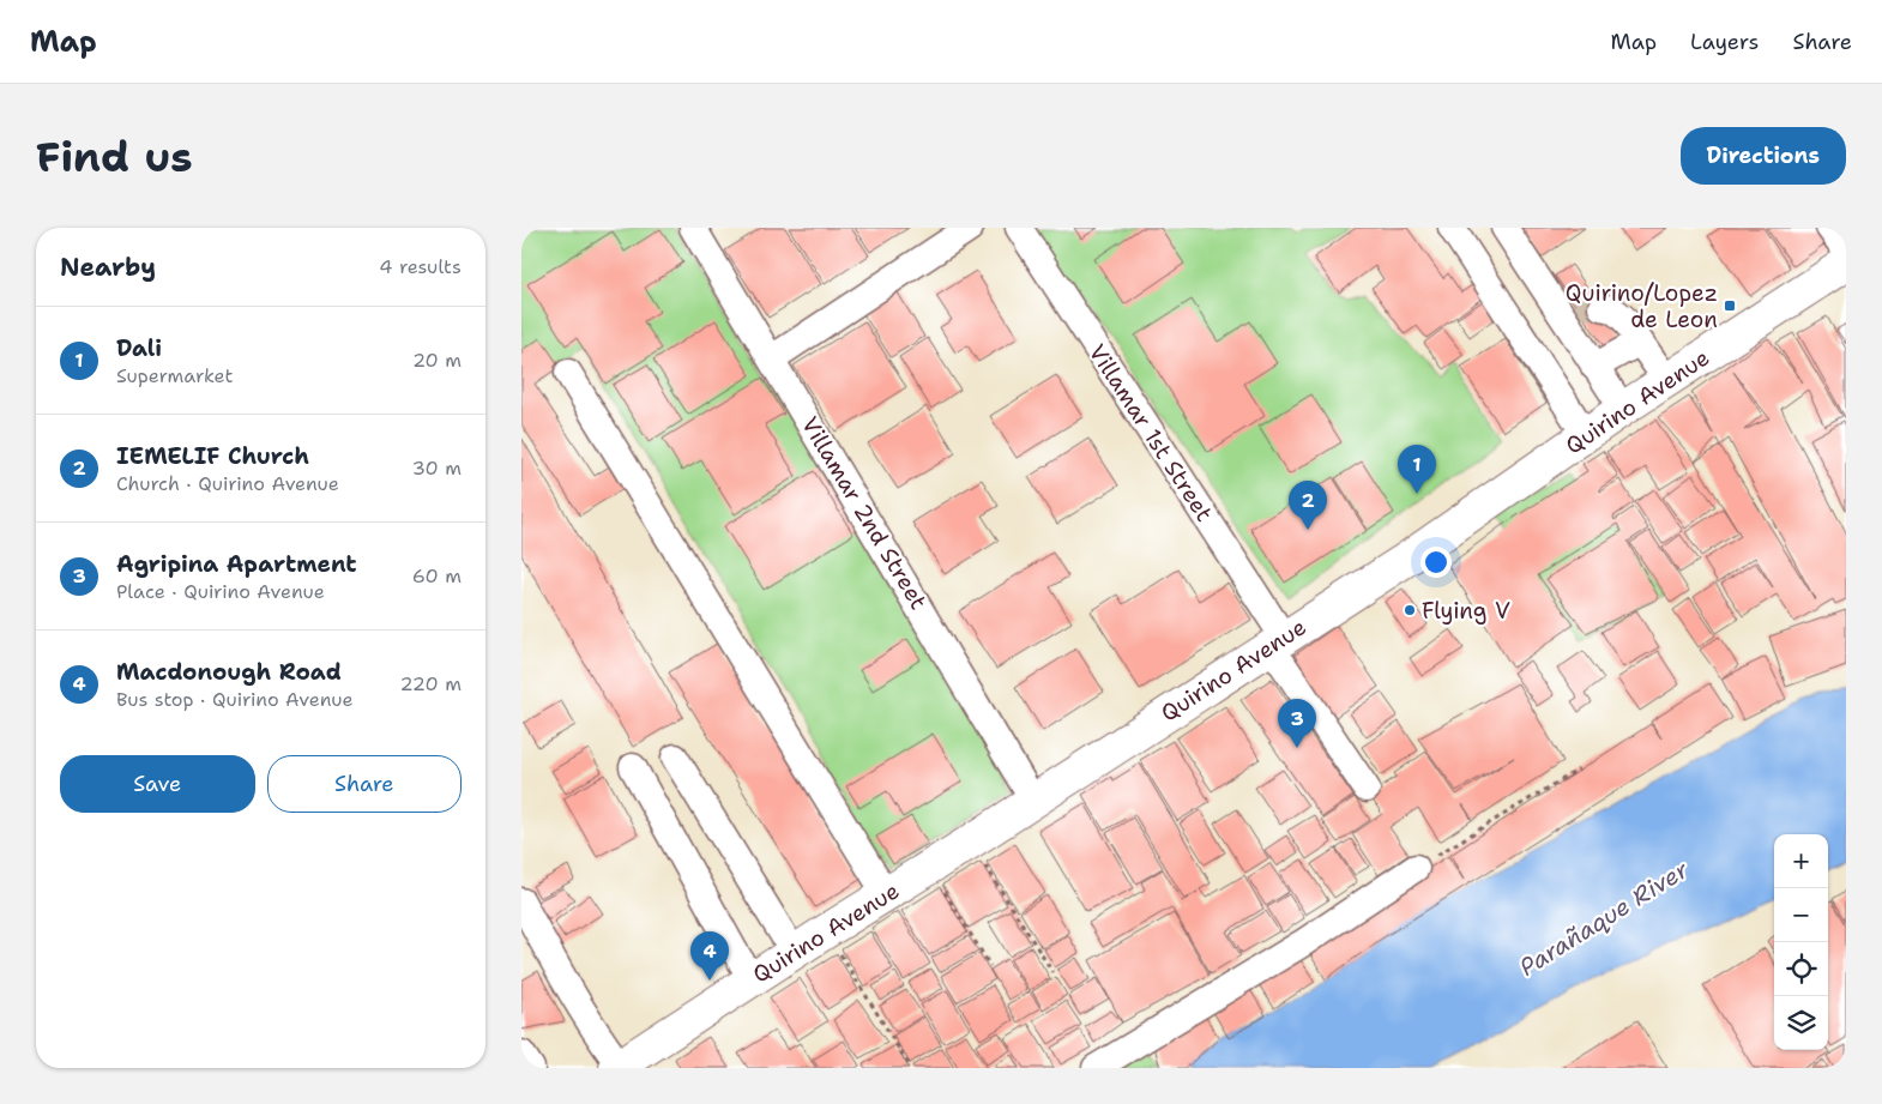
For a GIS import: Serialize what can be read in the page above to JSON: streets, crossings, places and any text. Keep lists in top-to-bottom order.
{
  "streets": {
    "main road": ["Quirino Avenue"],
    "street": ["Villamar 1st Street", "Villamar 2nd Street"]
  },
  "crossings": [
    ["Quirino Avenue", "Villamar 1st Street"],
    ["Quirino Avenue", "Villamar 2nd Street"]
  ],
  "water": ["Parañaque River"],
  "places": {
    "transit": ["Quirino/Lopez de Leon"],
    "other": ["Flying V"]
  },
  "page": {
    "header": "Map",
    "nav": ["Map", "Layers", "Share"],
    "buttons": [
      "Directions",
      ["Save", "Share"]
    ],
    "title": "Find us",
    "heading": ["Nearby", "4 results"],
    "list": [
      {
        "mark": "1",
        "name": "Dali",
        "note": "Supermarket",
        "value": "20 m"
      },
      {
        "mark": "2",
        "name": "IEMELIF Church",
        "note": "Church · Quirino Avenue",
        "value": "30 m"
      },
      {
        "mark": "3",
        "name": "Agripina Apartment",
        "note": "Place · Quirino Avenue",
        "value": "60 m"
      },
      {
        "mark": "4",
        "name": "Macdonough Road",
        "note": "Bus stop · Quirino Avenue",
        "value": "220 m"
      }
    ],
    "pins": [
      "1",
      "2",
      "3",
      "4"
    ],
    "map_buttons": ["+", "−"]
  }
}
